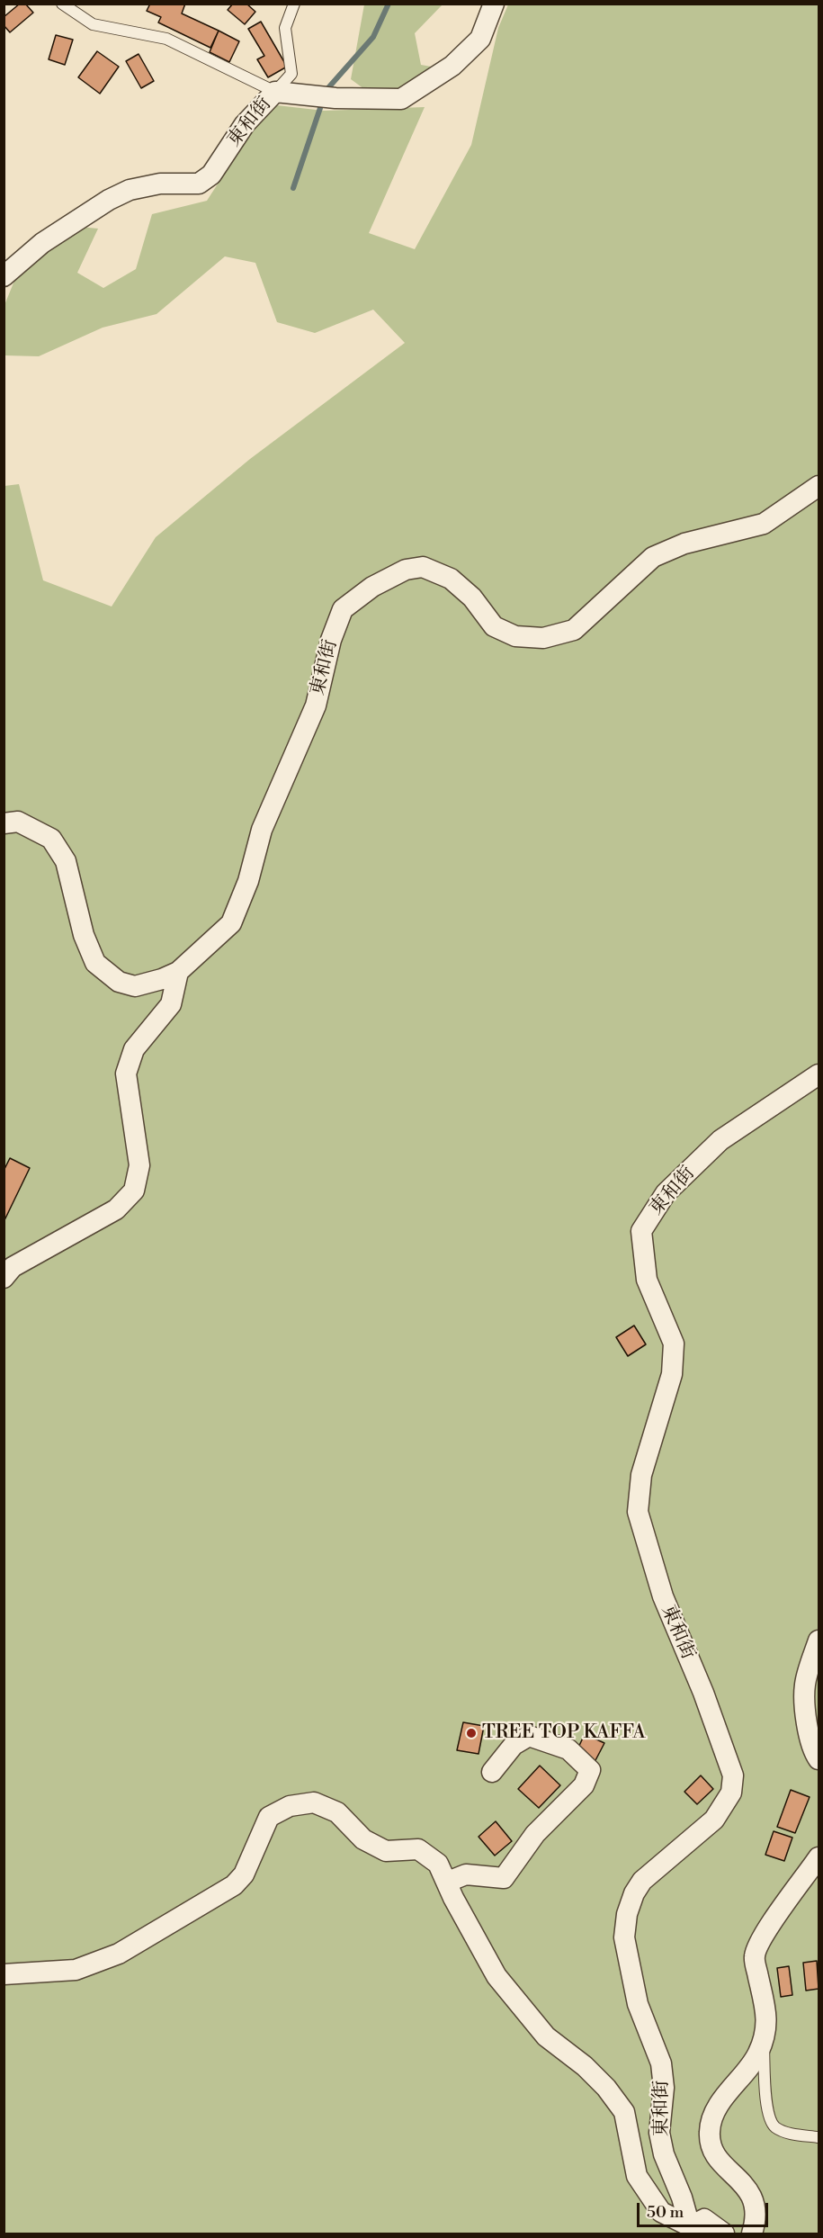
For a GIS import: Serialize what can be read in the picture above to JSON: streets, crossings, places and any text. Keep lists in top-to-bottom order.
{
  "streets": {
    "street": ["東和街"]
  },
  "places": ["TREE TOP KAFFA"],
  "scale_bar": "50 m"
}
